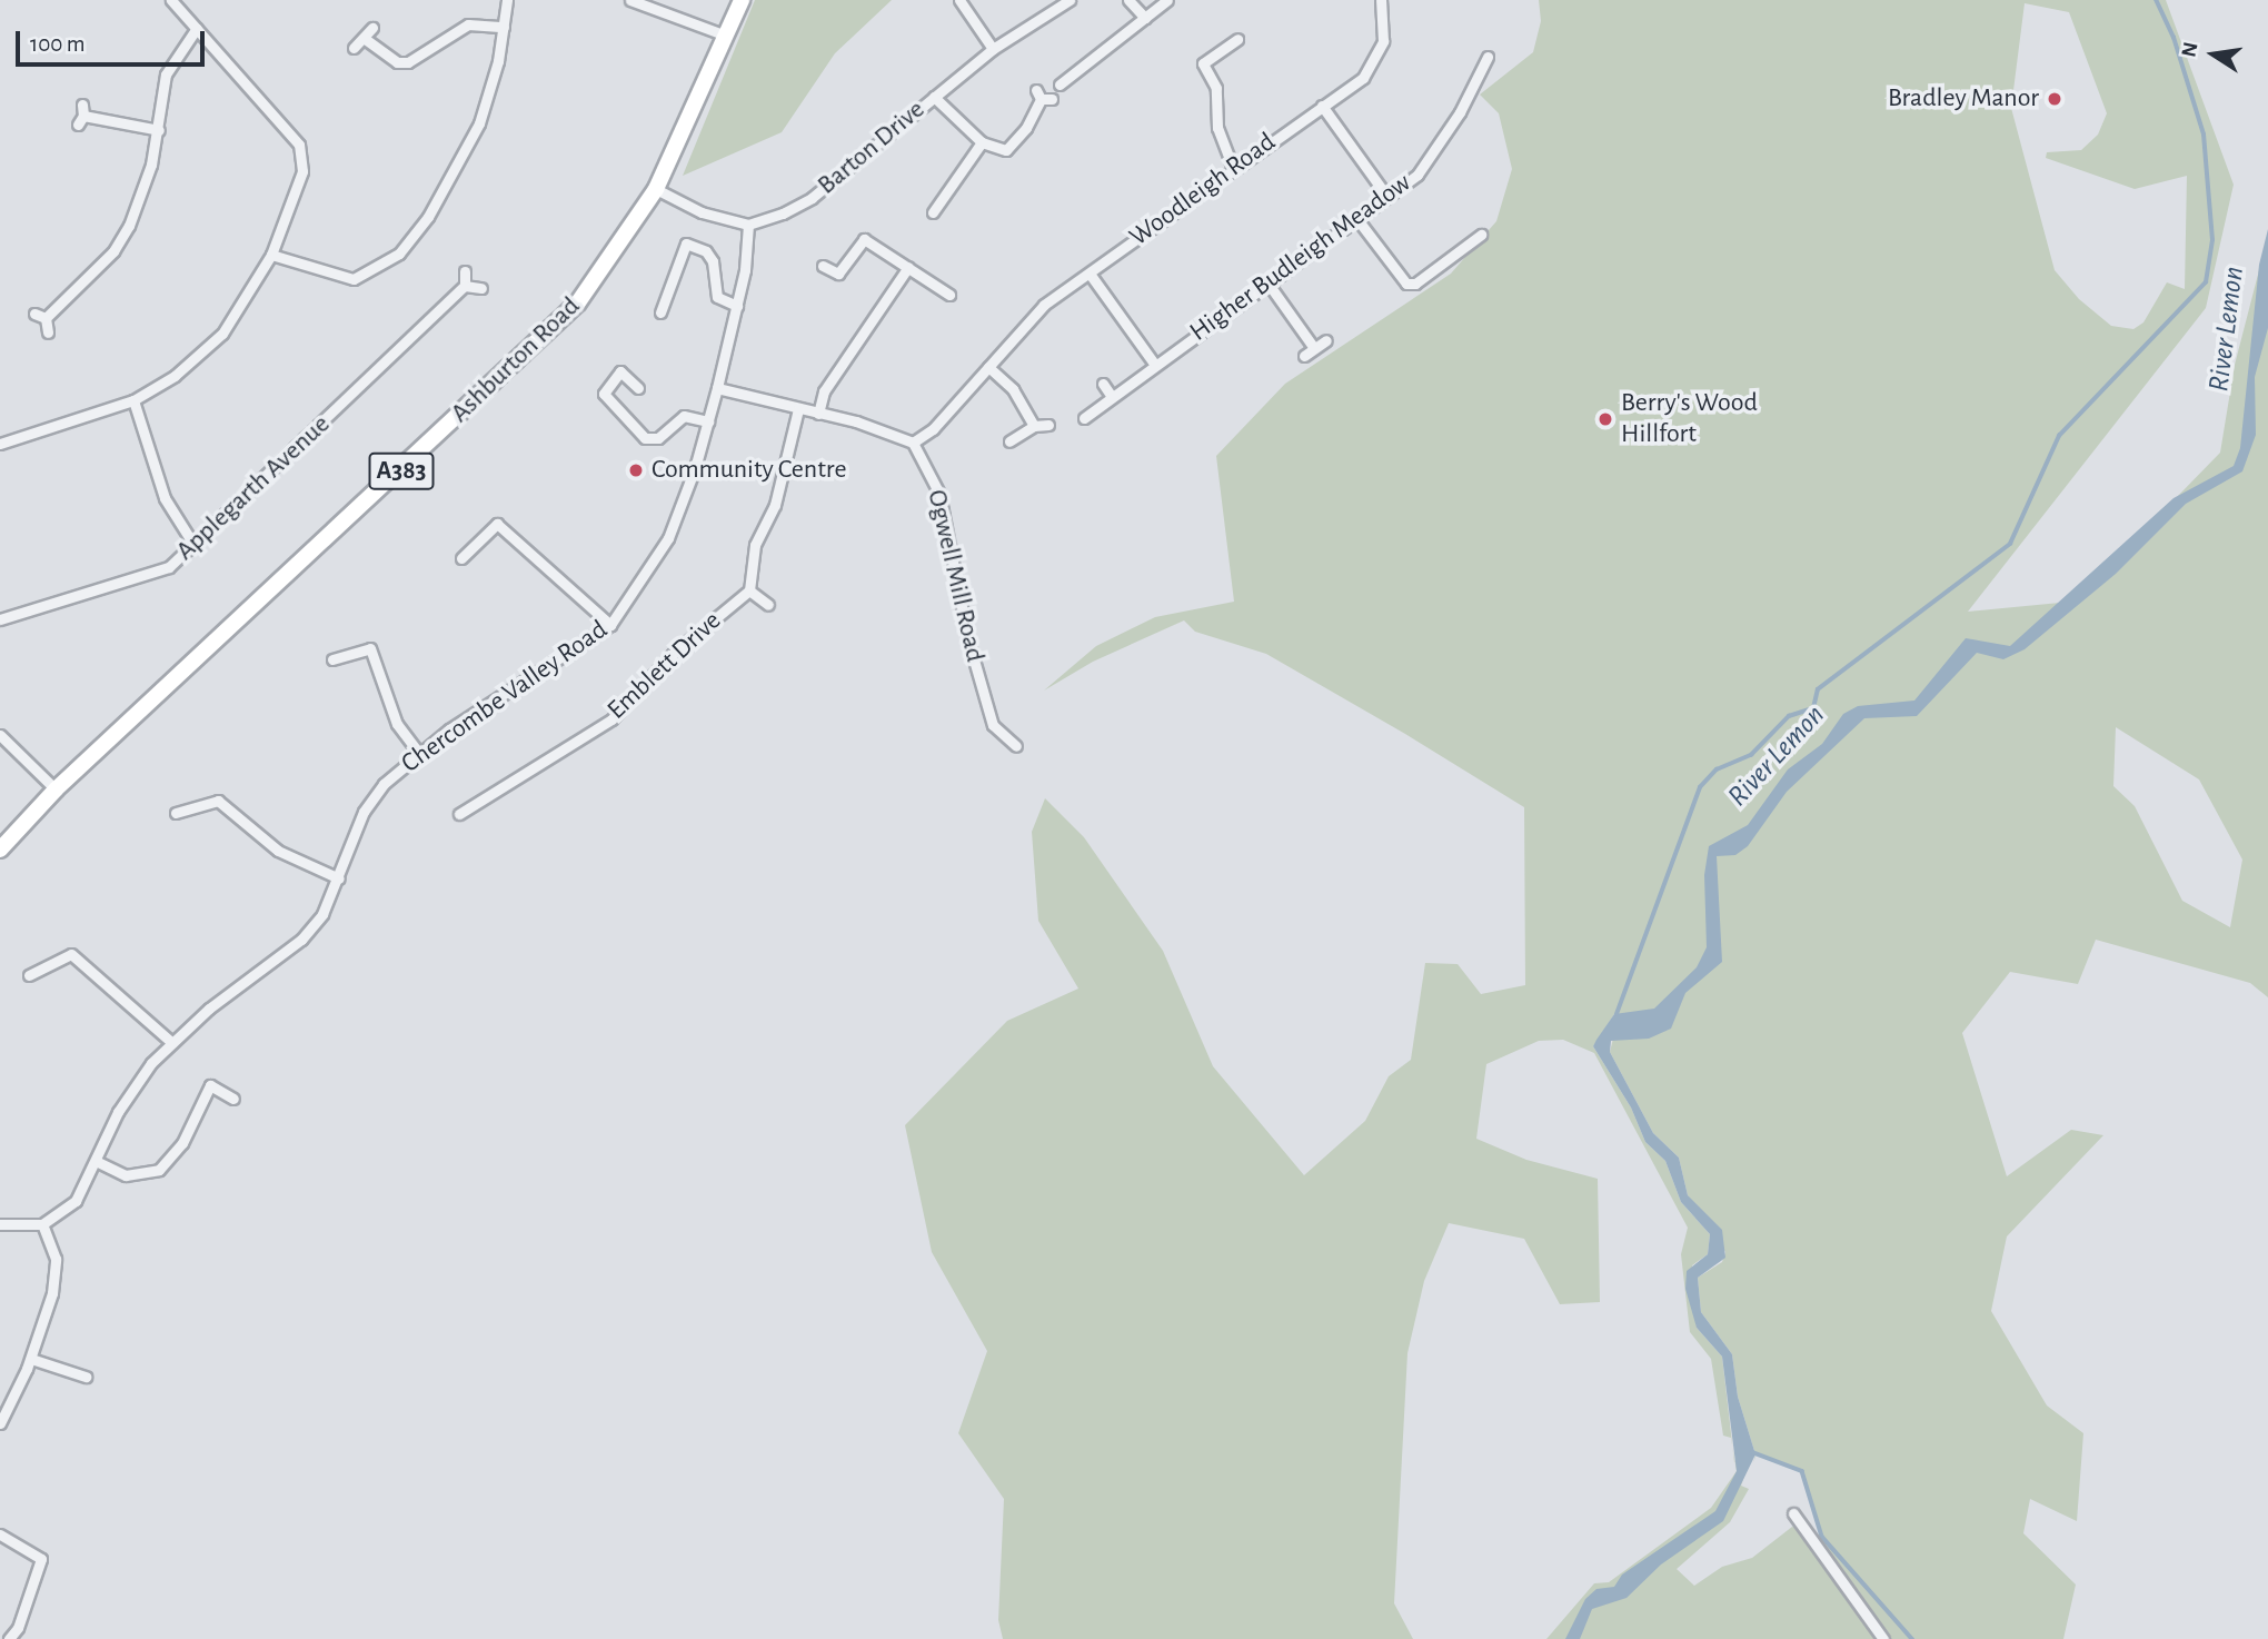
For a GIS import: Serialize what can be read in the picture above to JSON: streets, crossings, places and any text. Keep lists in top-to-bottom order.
{
  "streets": {
    "main road": ["Ashburton Road", "A383"],
    "street": [
      "Barton Drive",
      "Woodleigh Road",
      "Higher Budleigh Meadow",
      "Applegarth Avenue",
      "Ogwell Mill Road",
      "Emblett Drive",
      "Chercombe Valley Road"
    ]
  },
  "crossings": [
    ["Woodleigh Road", "Ogwell Mill Road"]
  ],
  "water": ["River Lemon"],
  "places": ["Bradley Manor", "Berry's Wood Hillfort", "Community Centre"],
  "scale_bar": "100 m",
  "north": "left"
}
